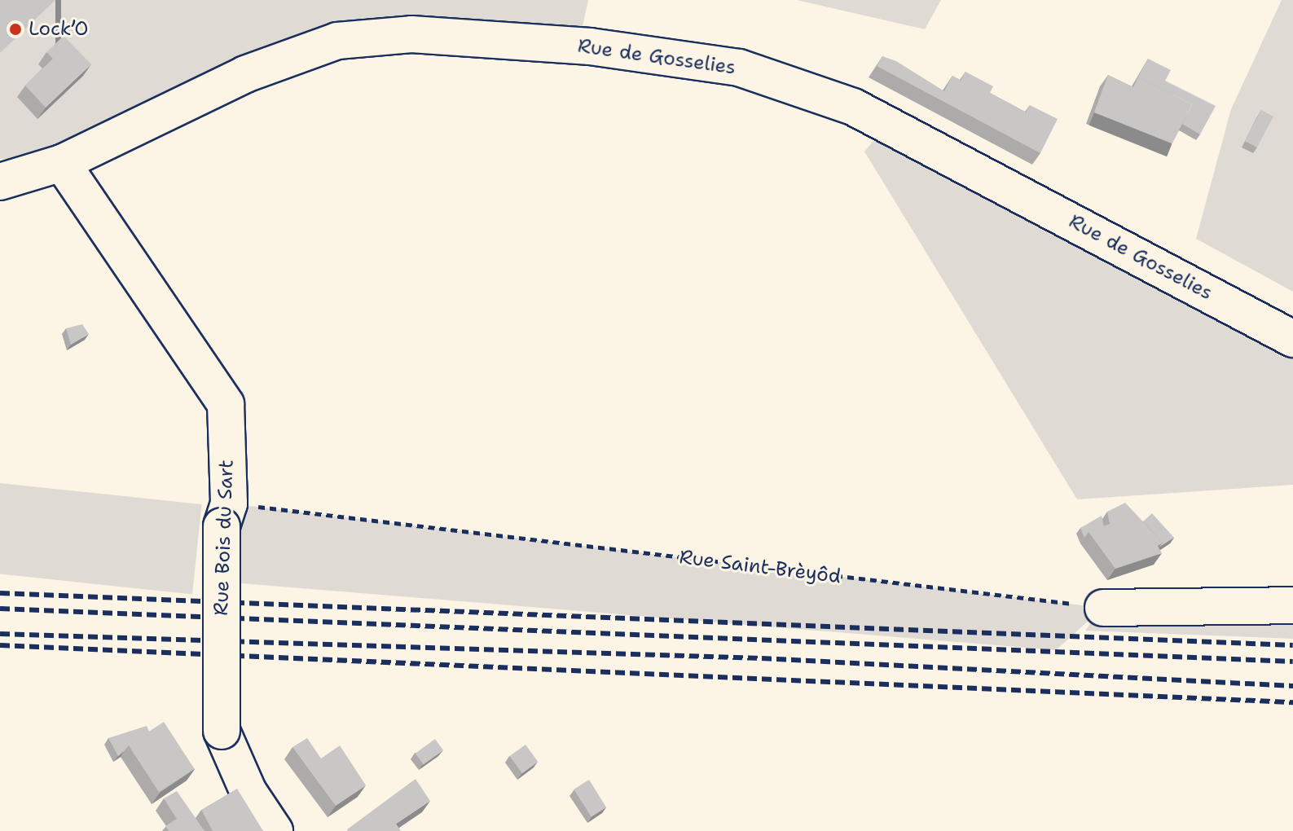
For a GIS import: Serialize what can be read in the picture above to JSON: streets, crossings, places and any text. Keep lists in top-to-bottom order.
{
  "streets": {
    "street": ["Rue de Gosselies", "Rue Bois du Sart"],
    "path": ["Rue Saint-Brèyôd"]
  },
  "crossings": [
    ["Rue de Gosselies", "Rue Bois du Sart"],
    ["Rue Bois du Sart", "Rue Saint-Brèyôd"]
  ],
  "places": ["Lock’O"]
}
